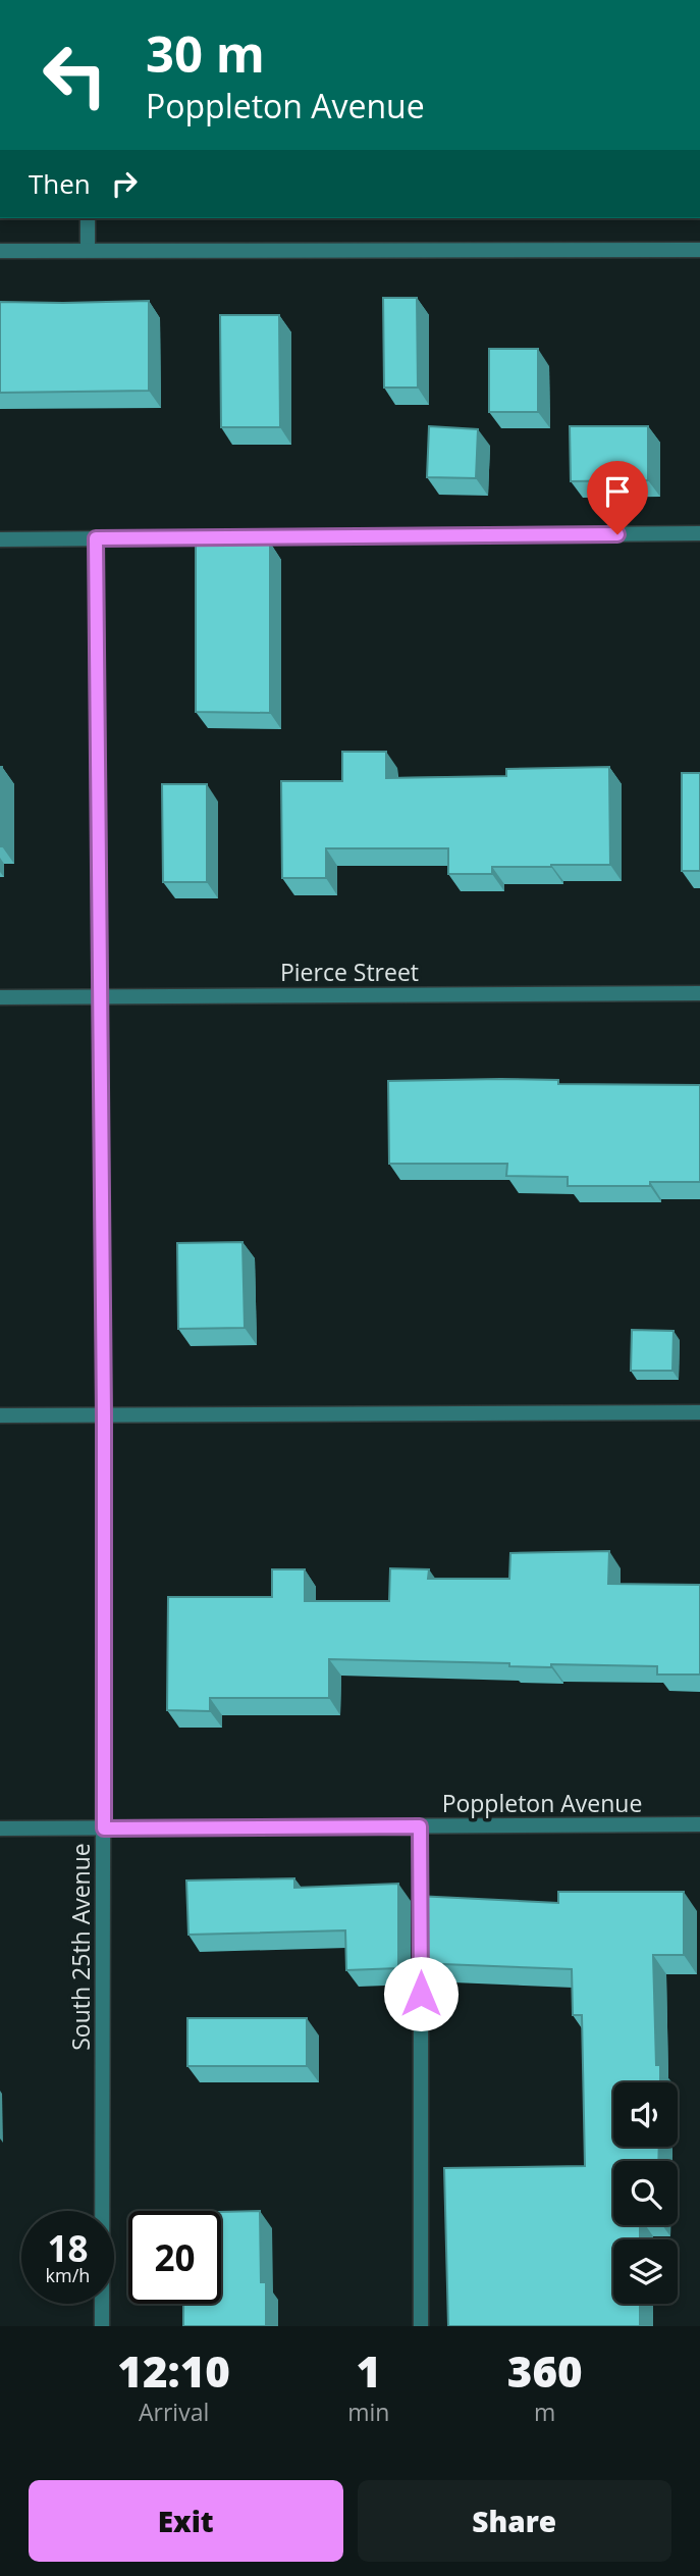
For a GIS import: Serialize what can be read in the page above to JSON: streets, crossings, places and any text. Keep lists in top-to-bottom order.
{
  "streets": {
    "street": ["Pierce Street", "Poppleton Avenue", "South 25th Avenue"]
  },
  "crossings": [
    ["Pierce Street", "South 25th Avenue"],
    ["Poppleton Avenue", "South 25th Avenue"]
  ],
  "page": {
    "turn": ["30 m", "Poppleton Avenue"],
    "then": "Then",
    "speed": "18 km/h",
    "limit": "20",
    "eta": [
      "12:10",
      "Arrival",
      "1",
      "min",
      "360",
      "m"
    ],
    "buttons": ["Exit", "Share"]
  }
}
